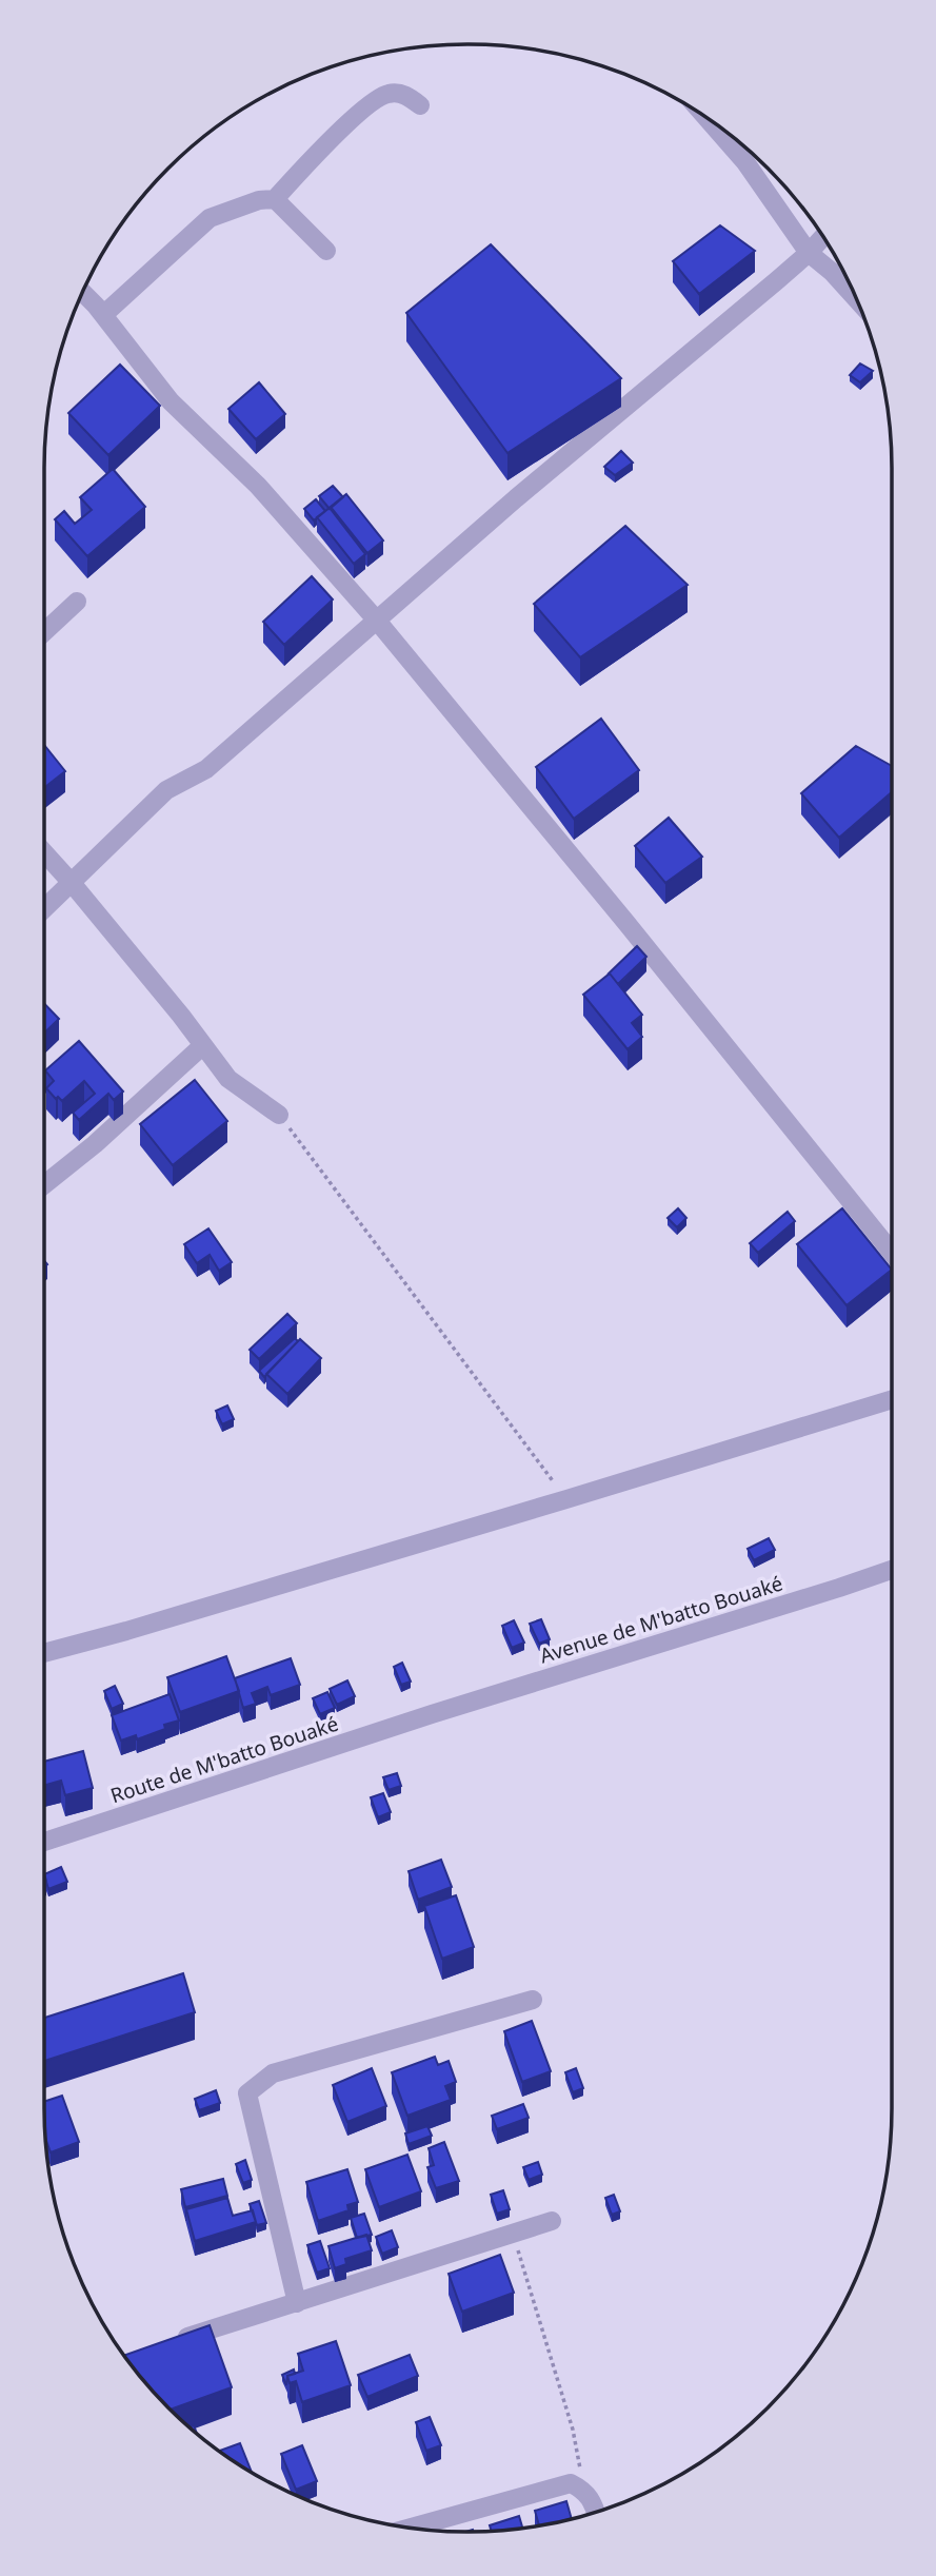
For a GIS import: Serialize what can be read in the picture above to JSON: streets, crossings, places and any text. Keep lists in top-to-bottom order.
{
  "streets": {
    "street": ["Avenue de M'batto Bouaké", "Route de M'batto Bouaké"]
  },
  "crossings": [
    ["Avenue de M'batto Bouaké", "Route de M'batto Bouaké"]
  ]
}
